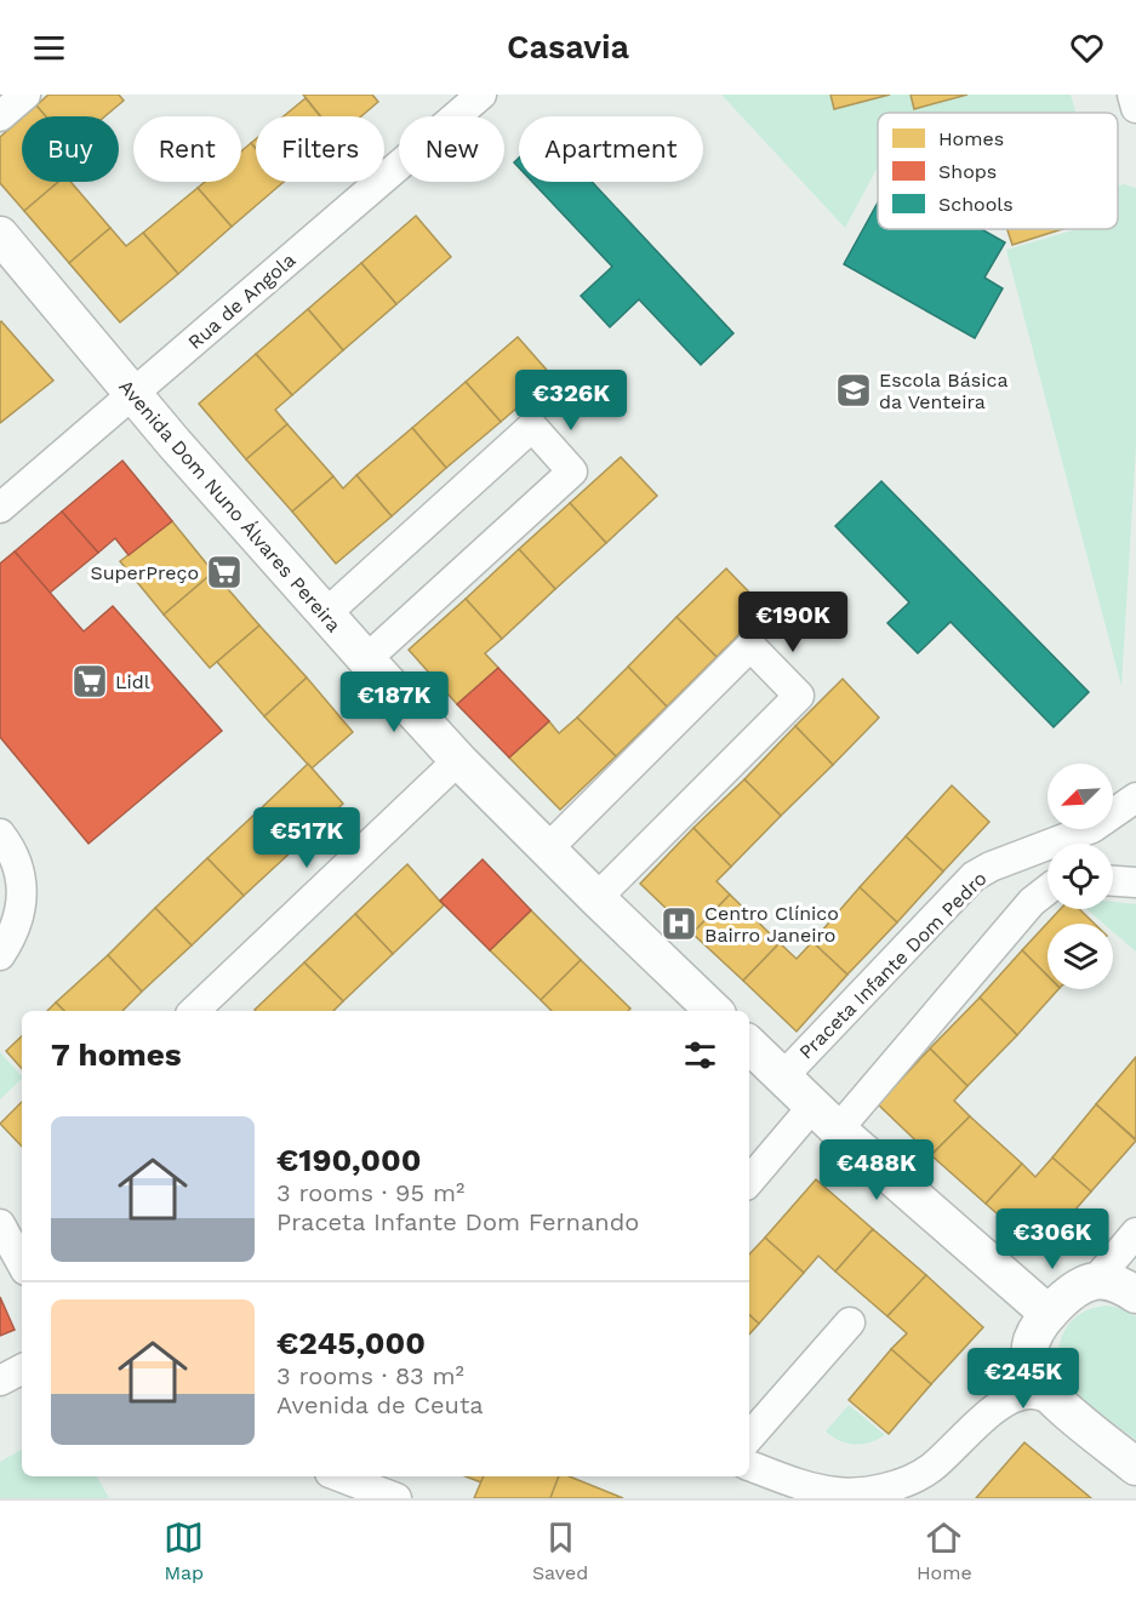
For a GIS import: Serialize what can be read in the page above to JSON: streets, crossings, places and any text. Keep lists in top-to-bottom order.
{
  "streets": {
    "street": ["Rua de Angola", "Avenida Dom Nuno Álvares Pereira", "Praceta Infante Dom Pedro"]
  },
  "crossings": [
    ["Rua de Angola", "Avenida Dom Nuno Álvares Pereira"]
  ],
  "places": {
    "school or university": ["Escola Básica da Venteira"],
    "supermarket": ["SuperPreço", "Lidl"],
    "hospital": ["Centro Clínico Bairro Janeiro"]
  },
  "legend": ["Homes", "Shops", "Schools"],
  "north": "bottom left",
  "page": {
    "header": "Casavia",
    "chip": [
      "Buy",
      "Rent",
      "Filters",
      "New",
      "Apartment"
    ],
    "price": [
      "€326K",
      "€190K",
      "€187K",
      "€517K",
      "€488K",
      "€306K",
      "€245K"
    ],
    "heading": "7 homes",
    "list": [
      {
        "name": "€190,000",
        "note": "3 rooms · 95 m² · Praceta Infante Dom Fernando"
      },
      {
        "name": "€245,000",
        "note": "3 rooms · 83 m² · Avenida de Ceuta"
      }
    ],
    "tabs": ["Map", "Saved", "Home"]
  }
}
